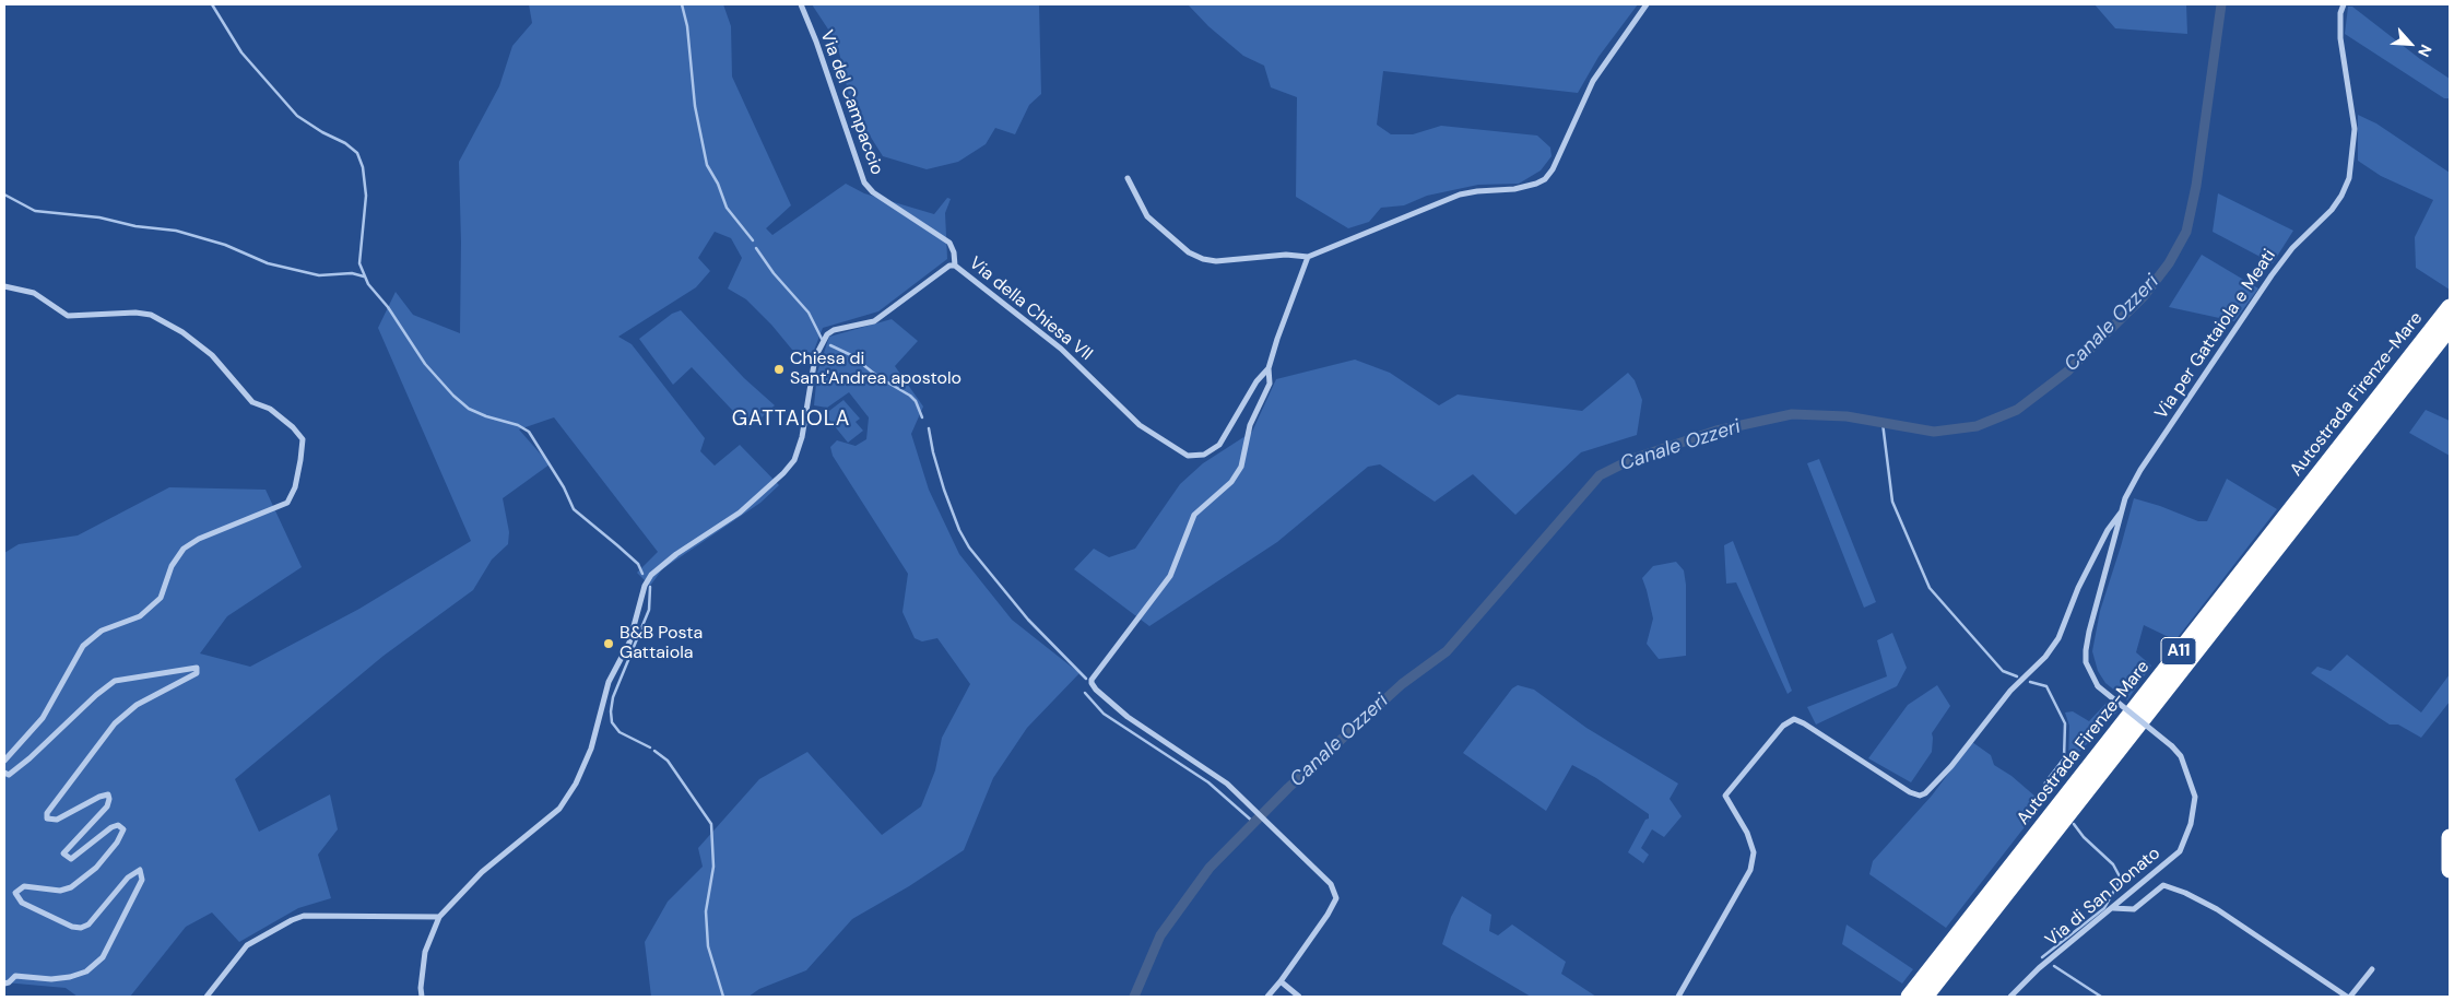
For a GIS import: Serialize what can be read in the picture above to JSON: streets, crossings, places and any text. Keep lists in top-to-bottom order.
{
  "streets": {
    "highway": ["Autostrada Firenze-Mare", "A11"],
    "street": [
      "Via del Campaccio",
      "Via della Chiesa VII",
      "Via per Gattaiola e Meati",
      "Via di San Donato"
    ]
  },
  "crossings": [
    ["Via del Campaccio", "Via della Chiesa VII"],
    ["Via per Gattaiola e Meati", "Via di San Donato"]
  ],
  "districts": ["GATTAIOLA"],
  "water": ["Canale Ozzeri"],
  "places": ["Chiesa di Sant'Andrea apostolo", "B&B Posta Gattaiola"],
  "north": "bottom right"
}
